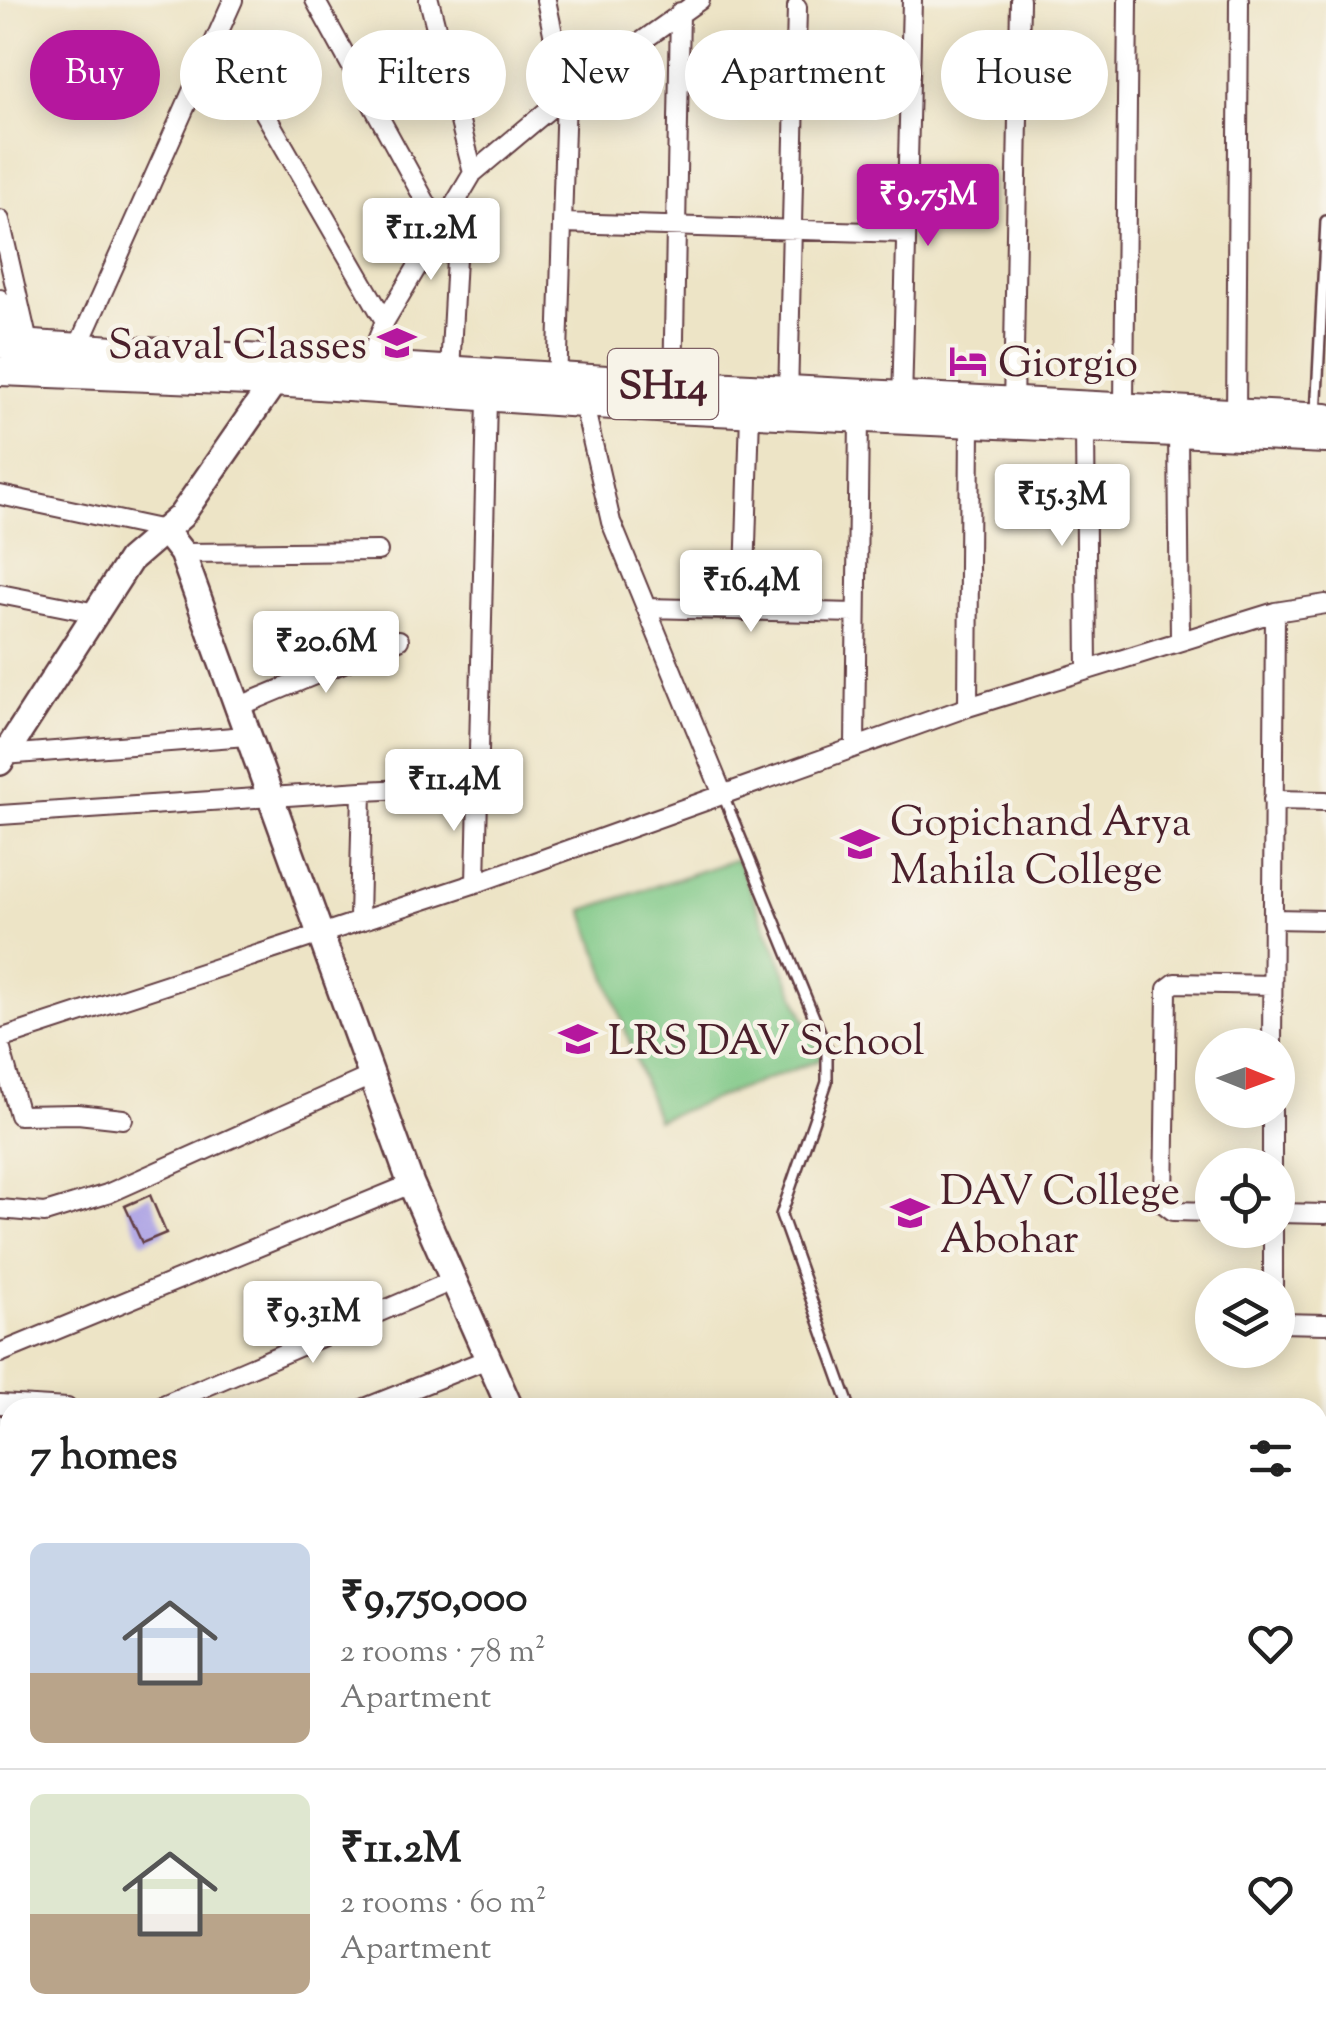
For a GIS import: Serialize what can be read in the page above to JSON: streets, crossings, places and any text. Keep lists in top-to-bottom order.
{
  "streets": {
    "main road": ["SH14"]
  },
  "places": {
    "school or university": [
      "Saaval Classes",
      "Gopichand Arya Mahila College",
      "LRS DAV School",
      "DAV College Abohar"
    ],
    "hotel": ["Giorgio"]
  },
  "north": "right",
  "page": {
    "chip": [
      "Buy",
      "Rent",
      "Filters",
      "New",
      "Apartment",
      "House"
    ],
    "price": [
      "₹9.75M",
      "₹11.2M",
      "₹15.3M",
      "₹16.4M",
      "₹20.6M",
      "₹11.4M",
      "₹9.31M"
    ],
    "heading": "7 homes",
    "list": [
      {
        "name": "₹9,750,000",
        "note": "2 rooms · 78 m² · Apartment"
      },
      {
        "name": "₹11.2M",
        "note": "2 rooms · 60 m² · Apartment"
      }
    ]
  }
}
